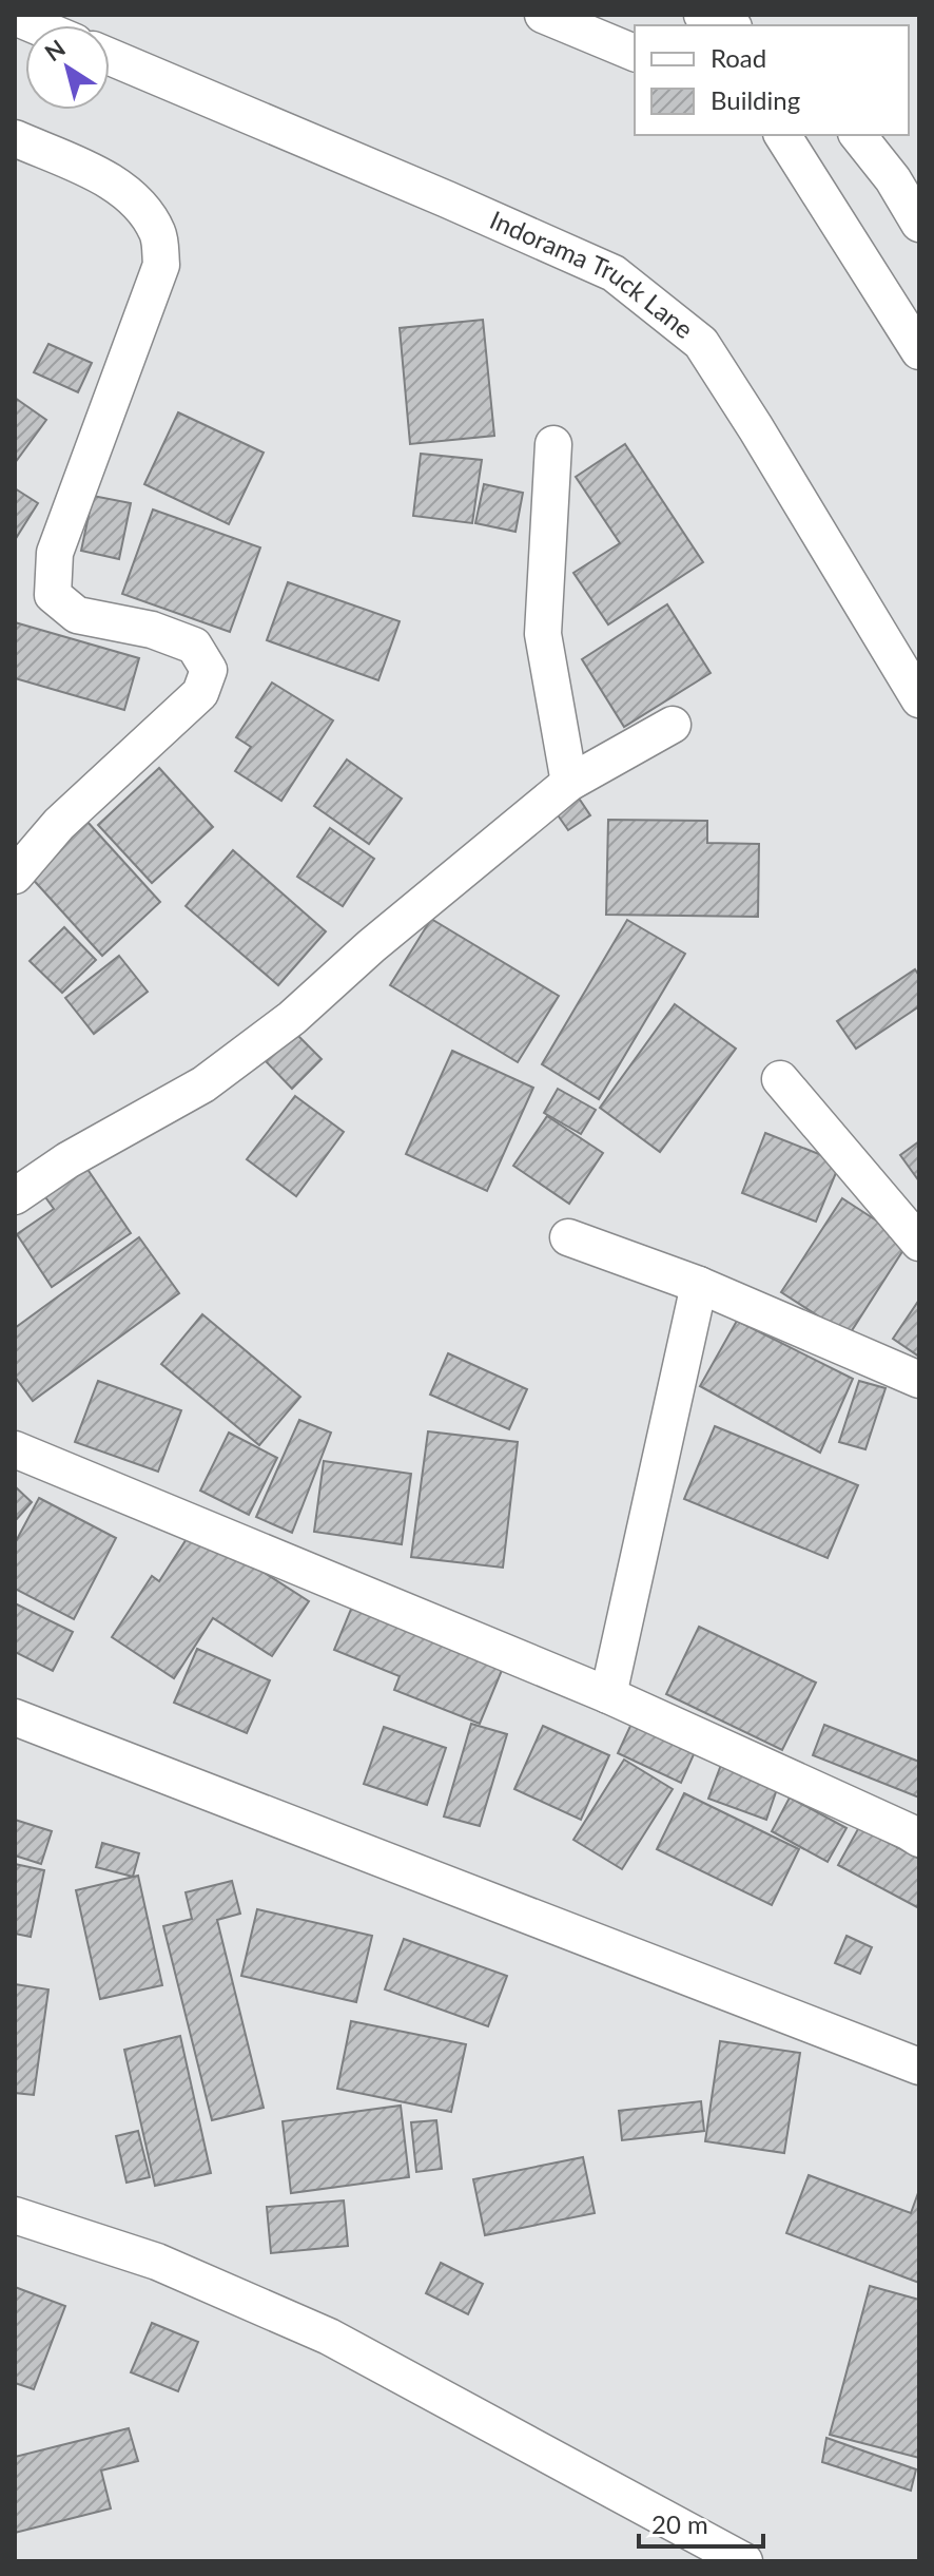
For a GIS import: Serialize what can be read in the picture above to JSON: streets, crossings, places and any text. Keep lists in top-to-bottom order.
{
  "streets": {
    "street": ["Indorama Truck Lane"]
  },
  "legend": ["Road", "Building"],
  "scale_bar": "20 m",
  "north": "top left"
}
